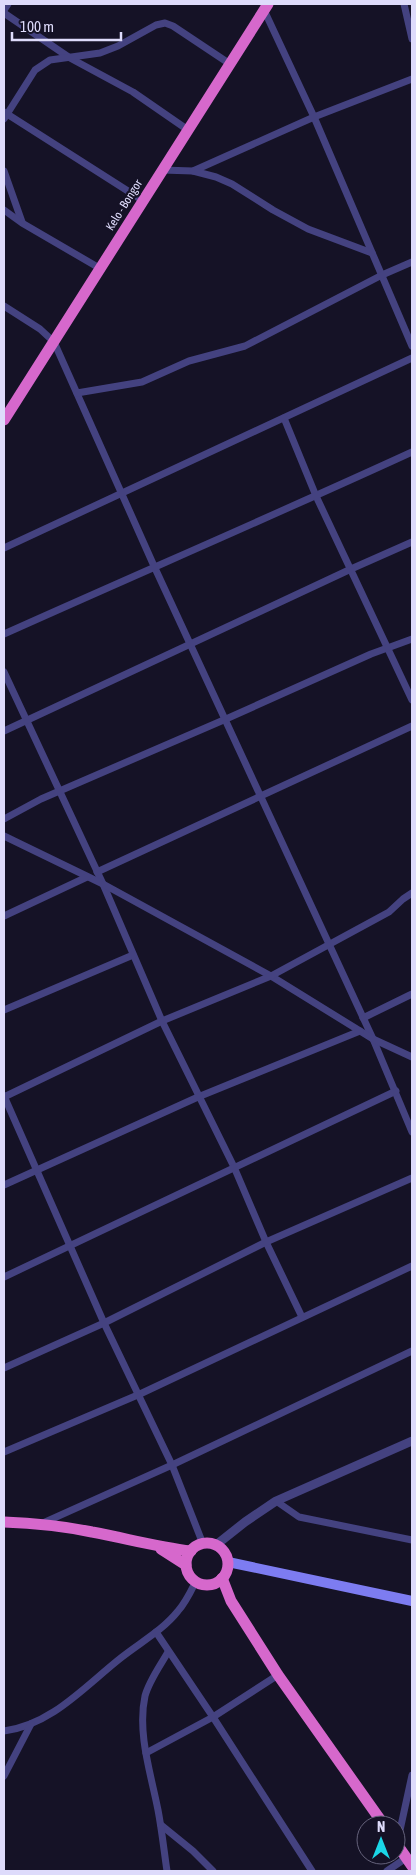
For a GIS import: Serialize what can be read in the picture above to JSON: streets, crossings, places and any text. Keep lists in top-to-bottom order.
{
  "streets": {
    "highway": ["Kelo - Bongor"]
  },
  "scale_bar": "100 m",
  "north": "top"
}
